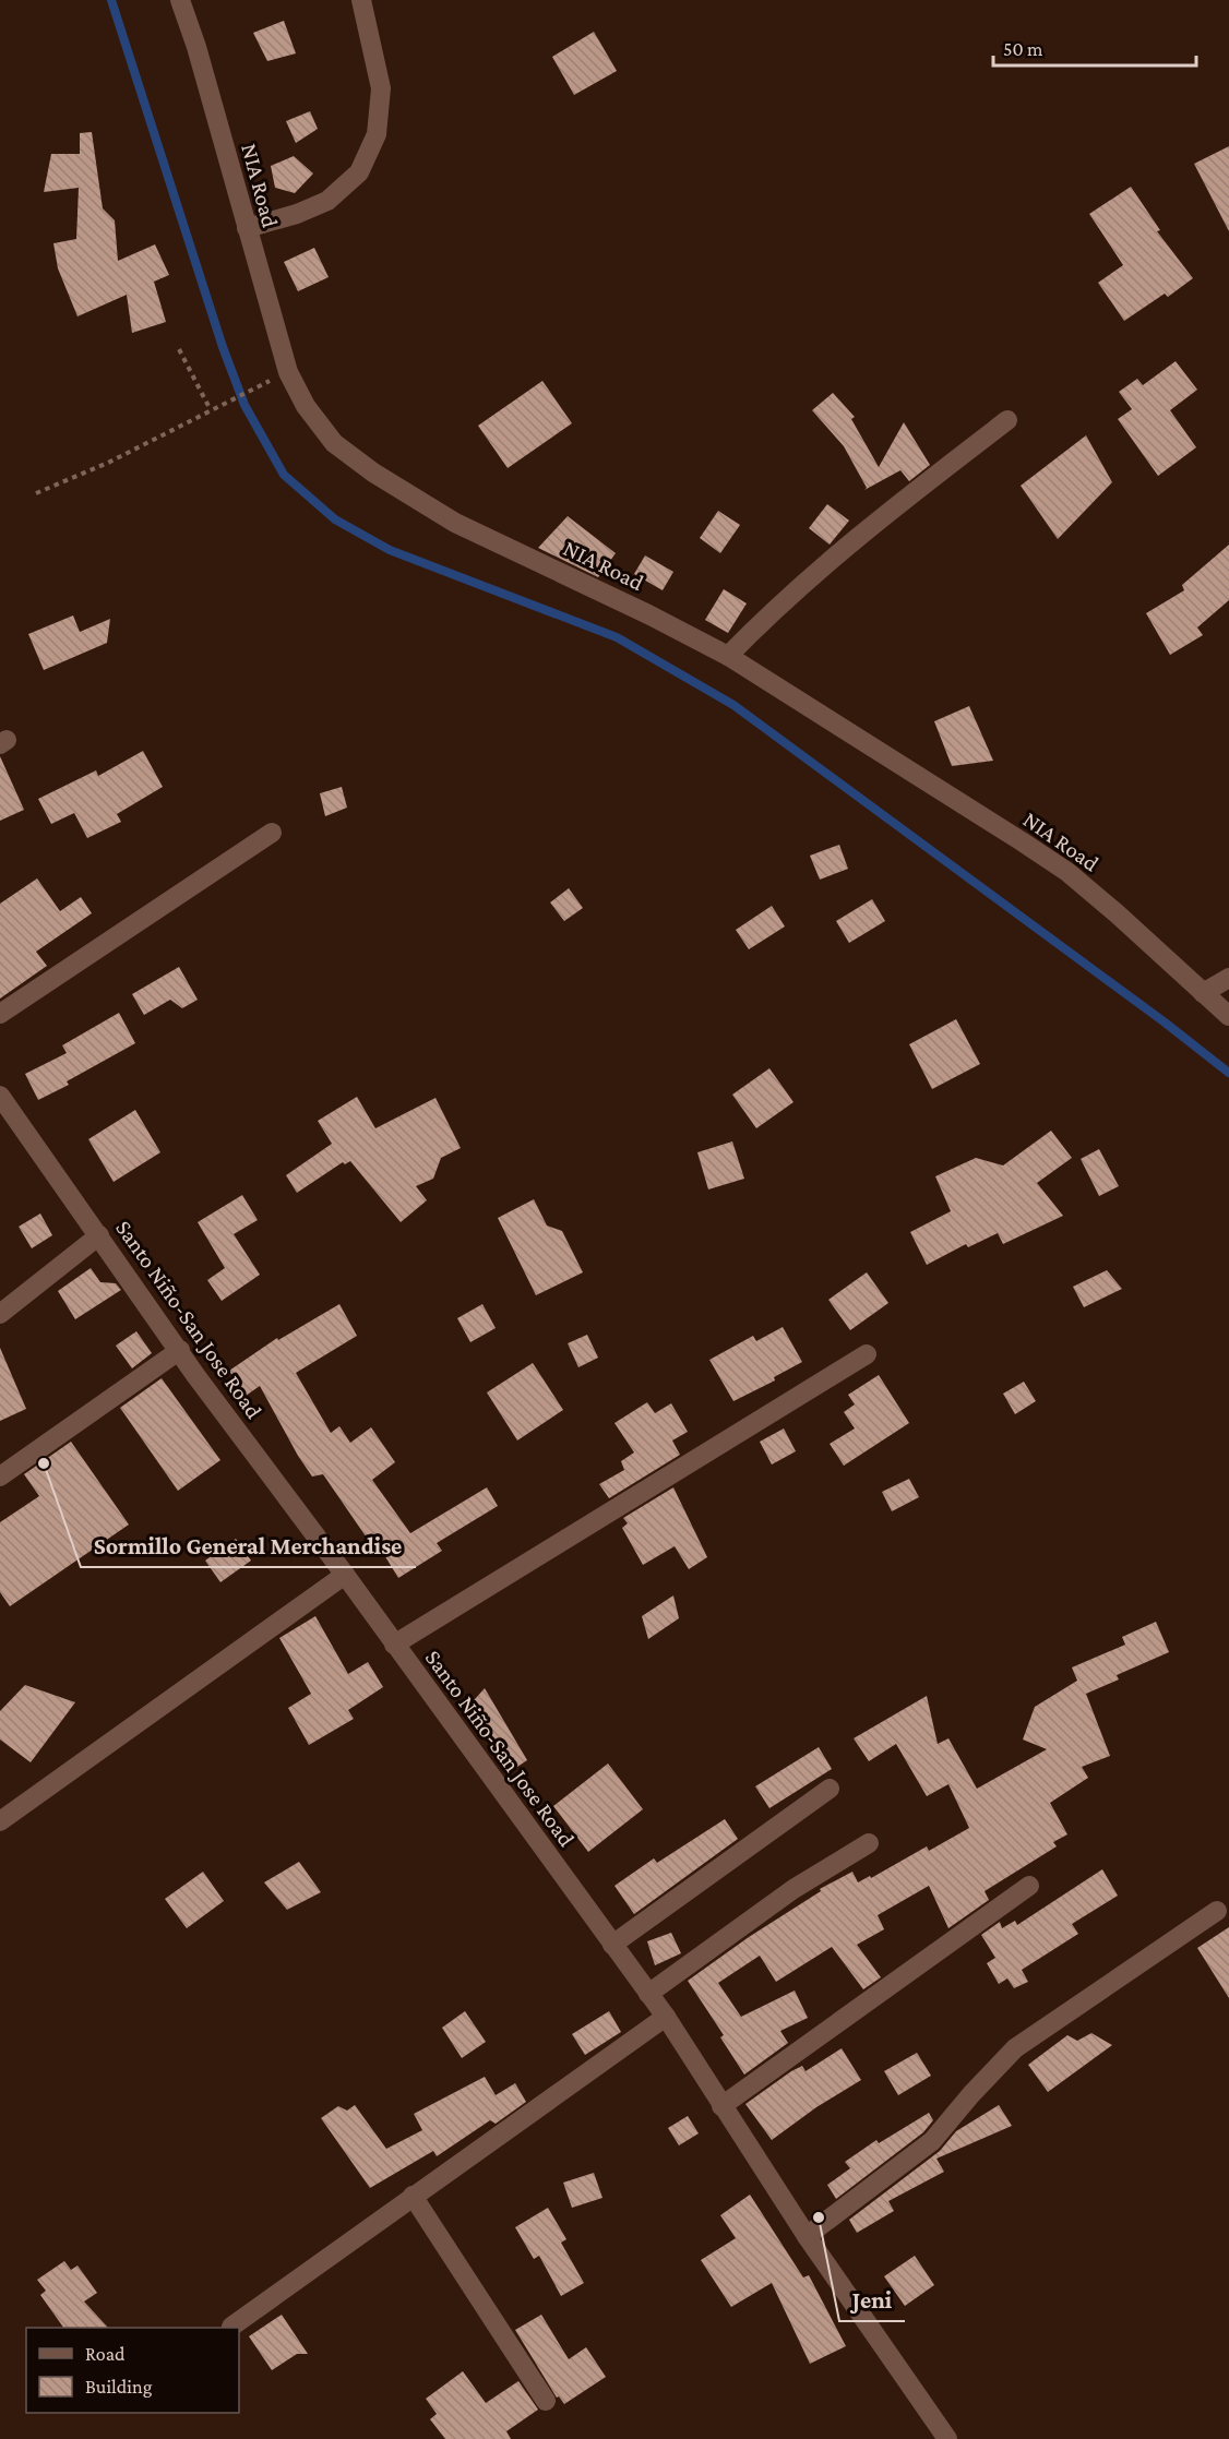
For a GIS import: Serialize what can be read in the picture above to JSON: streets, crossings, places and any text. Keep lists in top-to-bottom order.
{
  "streets": {
    "street": ["NIA Road", "Santo Niño-San Jose Road"]
  },
  "places": ["Sormillo General Merchandise", "Jeni"],
  "legend": ["Road", "Building"],
  "scale_bar": "50 m"
}
